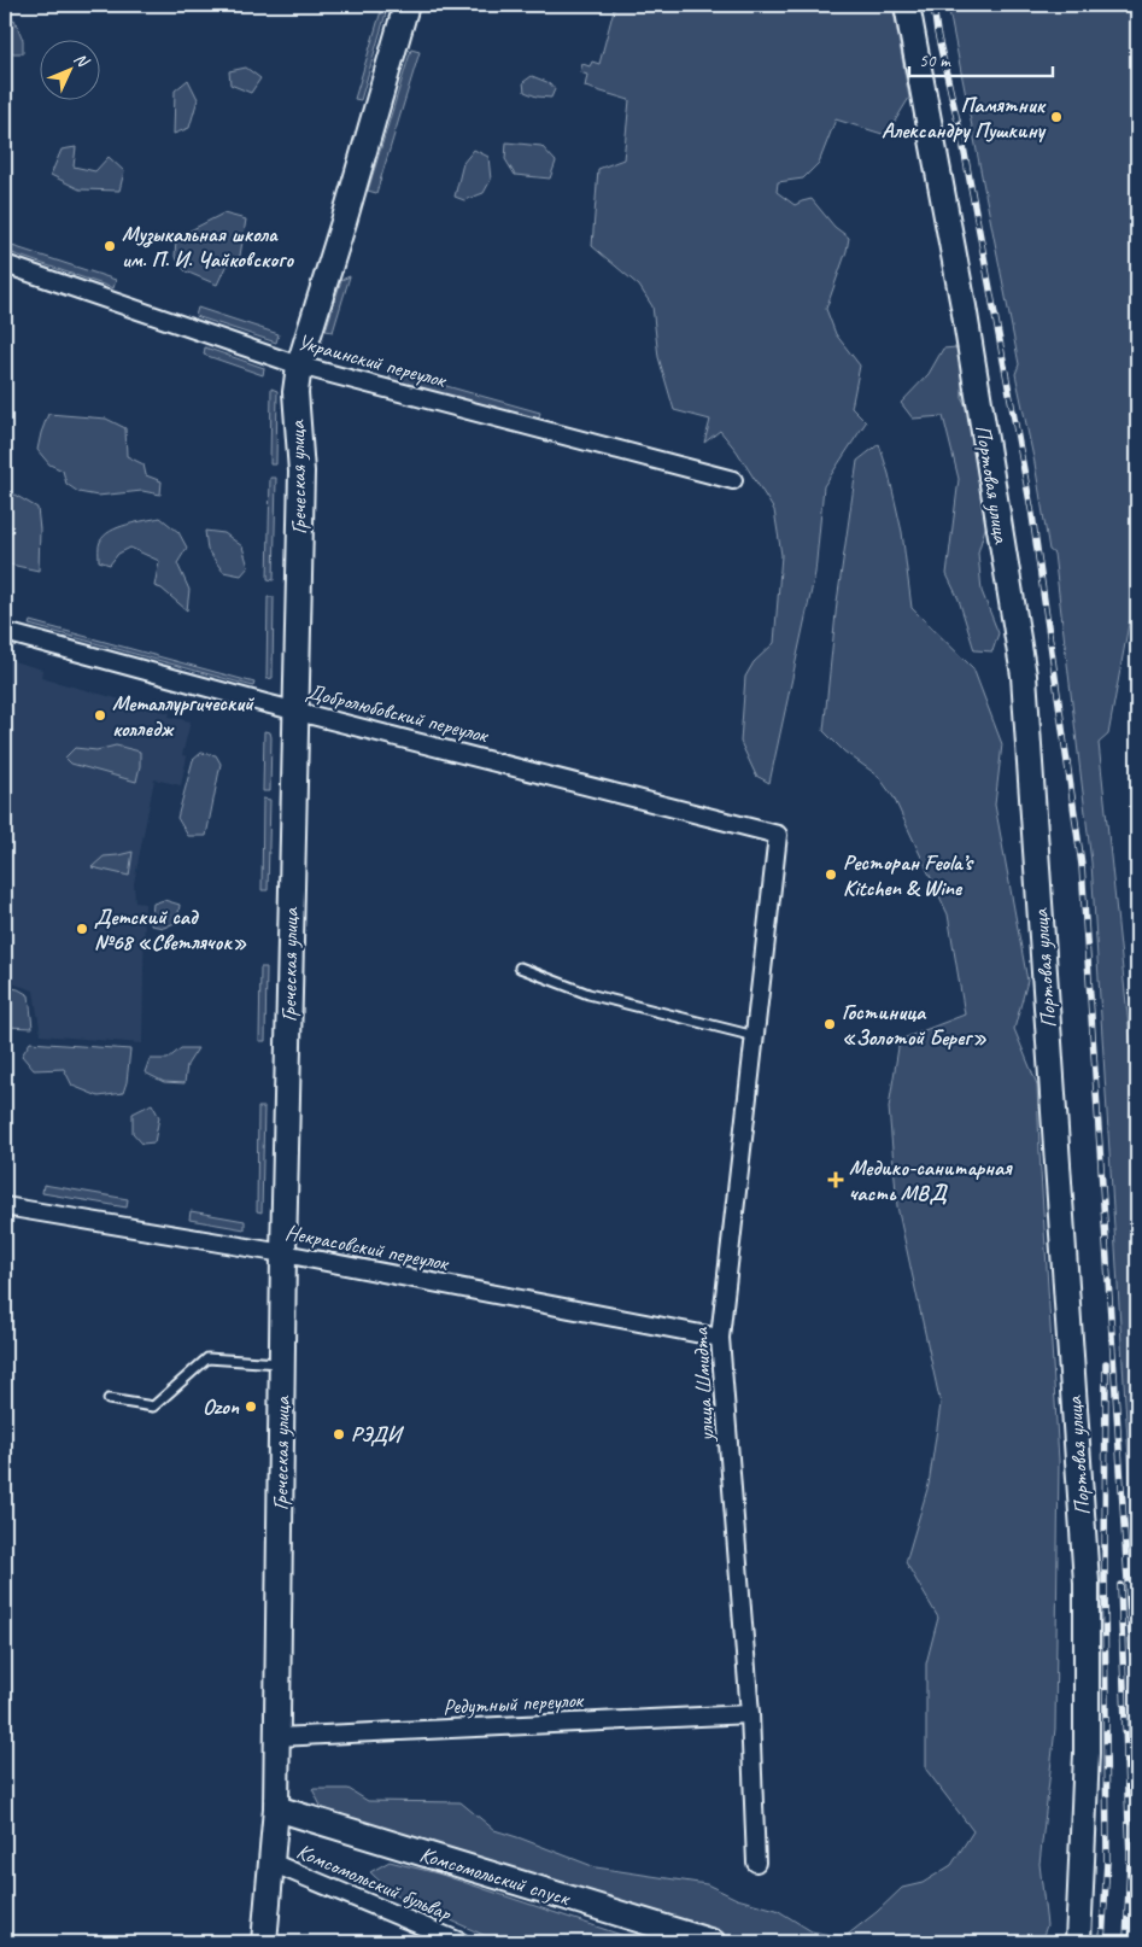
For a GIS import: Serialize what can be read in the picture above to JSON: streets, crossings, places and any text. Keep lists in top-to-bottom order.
{
  "streets": {
    "street": [
      "Украинский переулок",
      "Греческая улица",
      "Портовая улица",
      "Добролюбовский переулок",
      "Некрасовский переулок",
      "улица Шмидта",
      "Редутный переулок",
      "Комсомольский спуск",
      "Комсомольский бульвар"
    ]
  },
  "crossings": [
    ["Украинский переулок", "Греческая улица"],
    ["Греческая улица", "Добролюбовский переулок"],
    ["Греческая улица", "Некрасовский переулок"],
    ["Греческая улица", "Редутный переулок"],
    ["Греческая улица", "Комсомольский спуск"],
    ["Греческая улица", "Комсомольский бульвар"],
    ["Добролюбовский переулок", "улица Шмидта"],
    ["Некрасовский переулок", "улица Шмидта"],
    ["улица Шмидта", "Редутный переулок"]
  ],
  "places": {
    "other": [
      "Памятник Александру Пушкину",
      "Музыкальная школа им. П. И. Чайковского",
      "Металлургический колледж",
      "Ресторан Feola’s Kitchen & Wine",
      "Детский сад №68 «Светлячок»",
      "Гостиница «Золотой Берег»",
      "Ozon",
      "РЭДИ"
    ],
    "health": ["Медико-санитарная часть МВД"]
  },
  "scale_bar": "50 m",
  "north": "top right"
}
